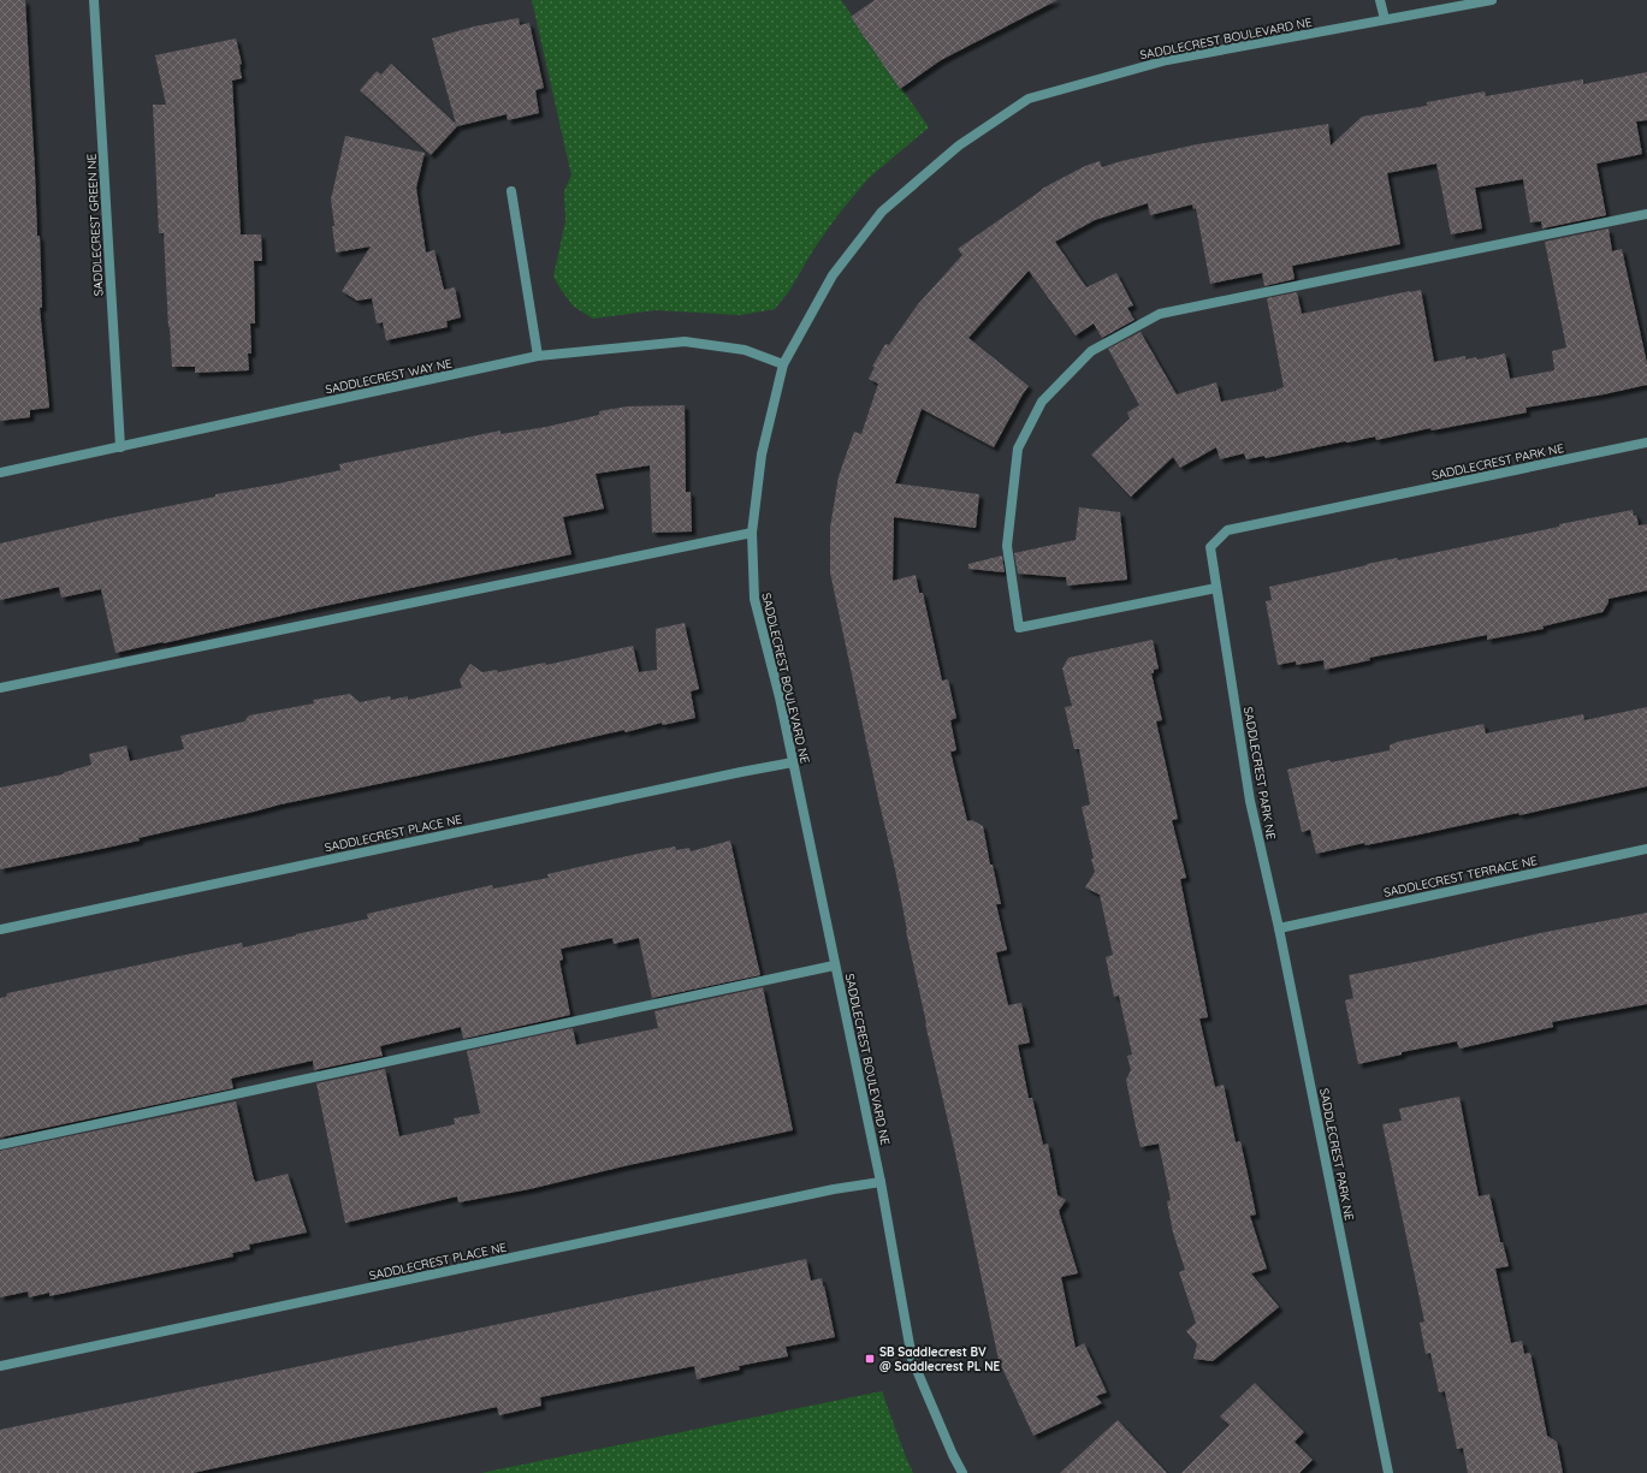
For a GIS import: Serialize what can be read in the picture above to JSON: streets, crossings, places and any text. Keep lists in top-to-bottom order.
{
  "streets": {
    "street": [
      "SADDLECREST BOULEVARD NE",
      "SADDLECREST GREEN NE",
      "SADDLECREST WAY NE",
      "SADDLECREST PARK NE",
      "SADDLECREST PLACE NE",
      "SADDLECREST TERRACE NE"
    ]
  },
  "crossings": [
    ["SADDLECREST BOULEVARD NE", "SADDLECREST WAY NE"],
    ["SADDLECREST BOULEVARD NE", "SADDLECREST PLACE NE"],
    ["SADDLECREST GREEN NE", "SADDLECREST WAY NE"],
    ["SADDLECREST PARK NE", "SADDLECREST TERRACE NE"]
  ],
  "places": {
    "transit": ["SB Saddlecrest BV @ Saddlecrest PL NE"]
  }
}
